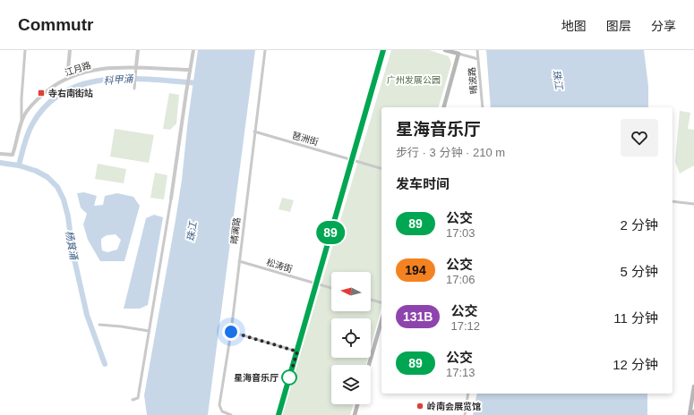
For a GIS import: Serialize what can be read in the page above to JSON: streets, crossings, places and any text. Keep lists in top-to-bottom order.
{
  "streets": {
    "street": [
      "江月路",
      "晴波路",
      "琶洲街",
      "晴澜路",
      "松涛街"
    ]
  },
  "crossings": [
    ["琶洲街", "晴澜路"],
    ["晴澜路", "松涛街"]
  ],
  "water": ["科甲涌", "珠江", "杨箕涌"],
  "parks": ["广州发展公园"],
  "places": {
    "transit": ["寺右南街站"],
    "other": ["星海音乐厅", "岭南会展览馆"]
  },
  "lines": ["bus line 89"],
  "north": "left",
  "page": {
    "header": "Commutr",
    "nav": ["地图", "图层", "分享"],
    "on_map": "89",
    "heading": [
      ["星海音乐厅", "步行 · 3 分钟 · 210 m"],
      "发车时间"
    ],
    "list": [
      {
        "mark": "89",
        "name": "公交",
        "note": "17:03",
        "value": "2 分钟"
      },
      {
        "mark": "194",
        "name": "公交",
        "note": "17:06",
        "value": "5 分钟"
      },
      {
        "mark": "131B",
        "name": "公交",
        "note": "17:12",
        "value": "11 分钟"
      },
      {
        "mark": "89",
        "name": "公交",
        "note": "17:13",
        "value": "12 分钟"
      }
    ]
  }
}
